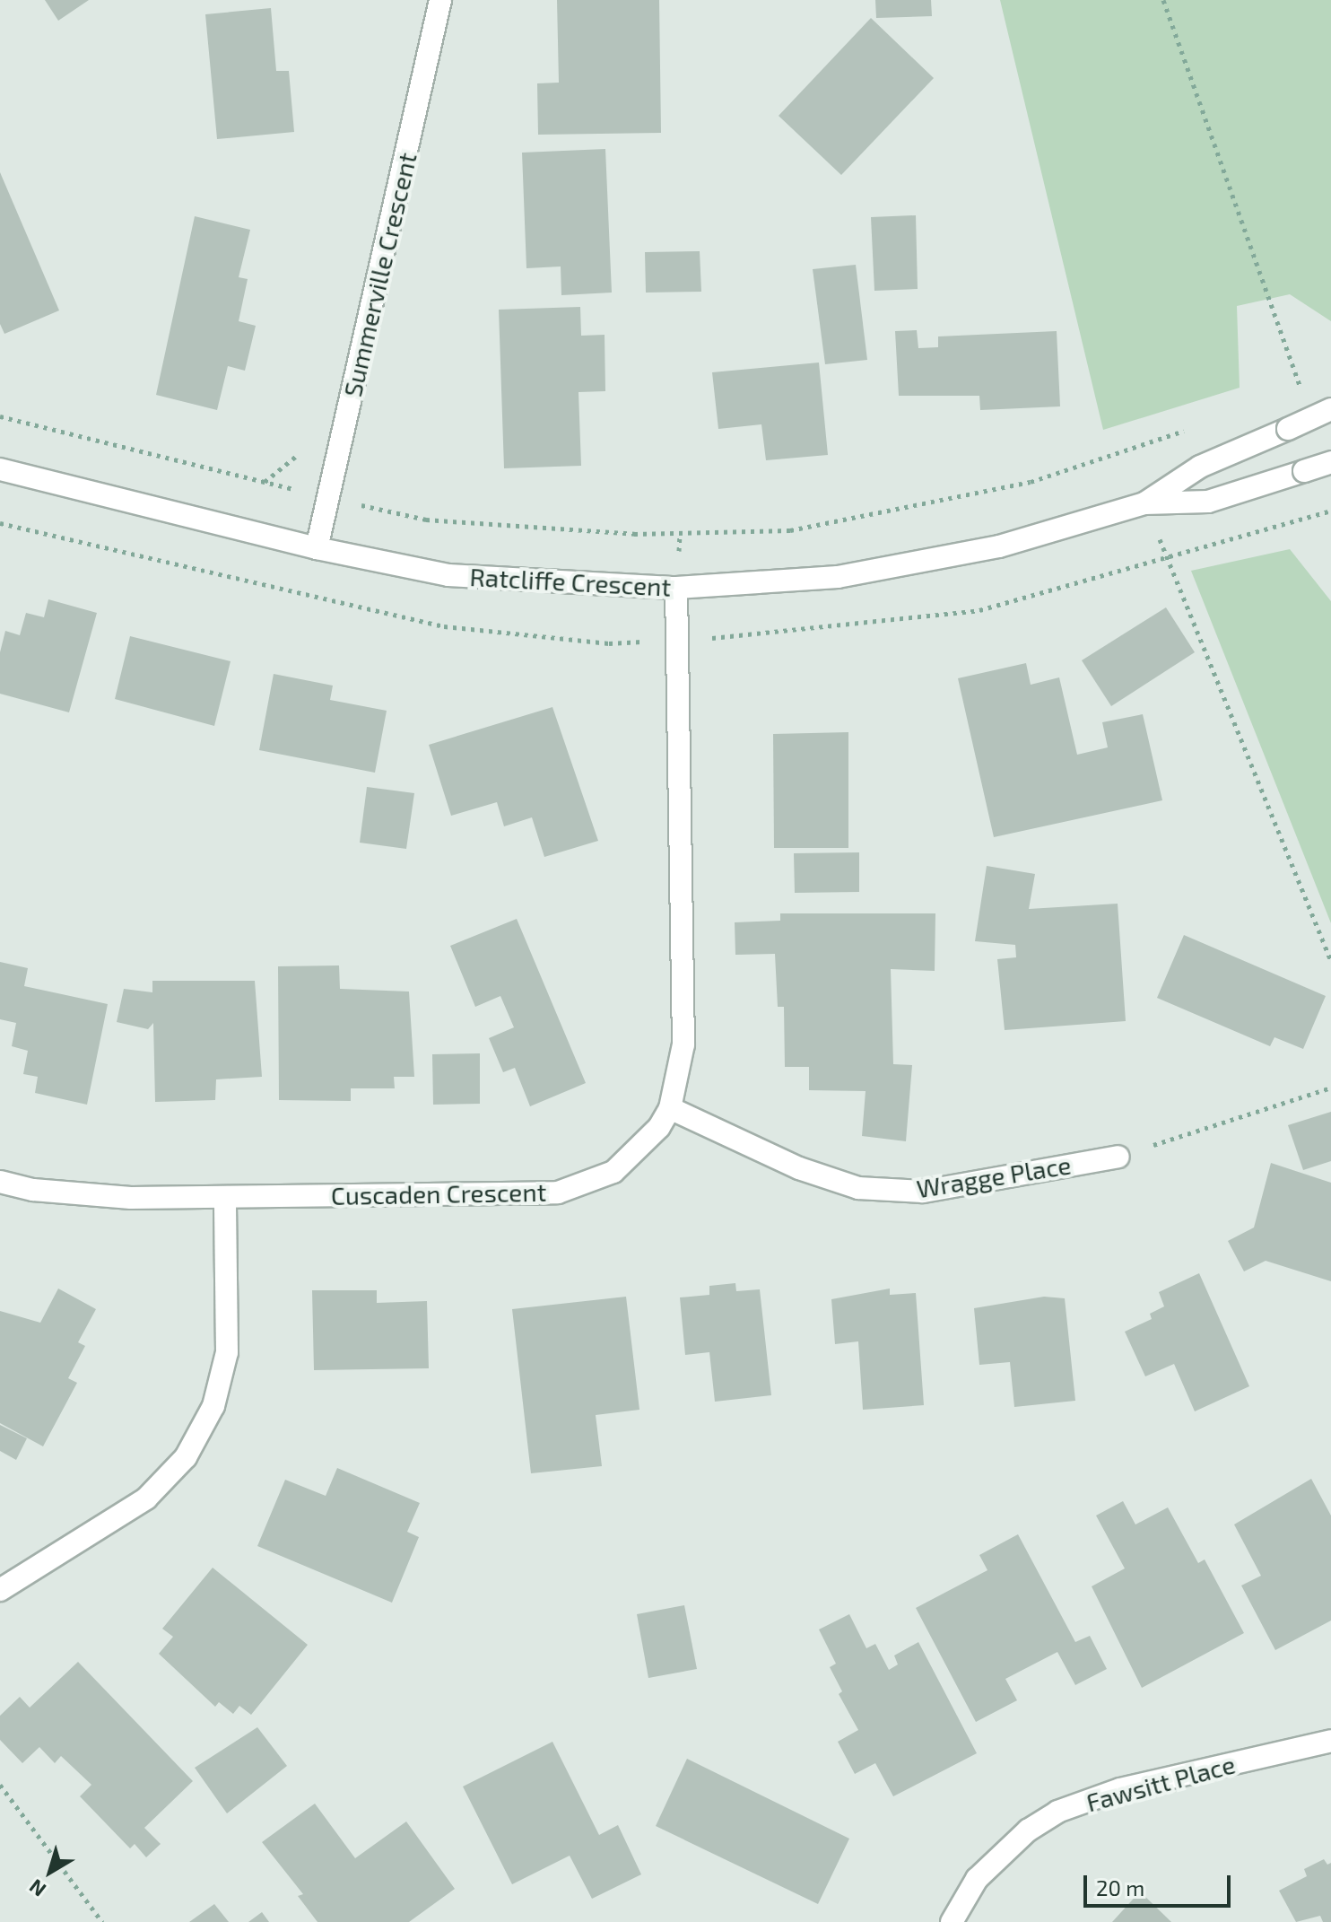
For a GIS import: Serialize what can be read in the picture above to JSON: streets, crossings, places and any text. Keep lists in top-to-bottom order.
{
  "streets": {
    "street": [
      "Summerville Crescent",
      "Ratcliffe Crescent",
      "Wragge Place",
      "Cuscaden Crescent",
      "Fawsitt Place"
    ]
  },
  "crossings": [
    ["Summerville Crescent", "Ratcliffe Crescent"],
    ["Ratcliffe Crescent", "Cuscaden Crescent"],
    ["Wragge Place", "Cuscaden Crescent"]
  ],
  "scale_bar": "20 m",
  "north": "bottom left"
}
